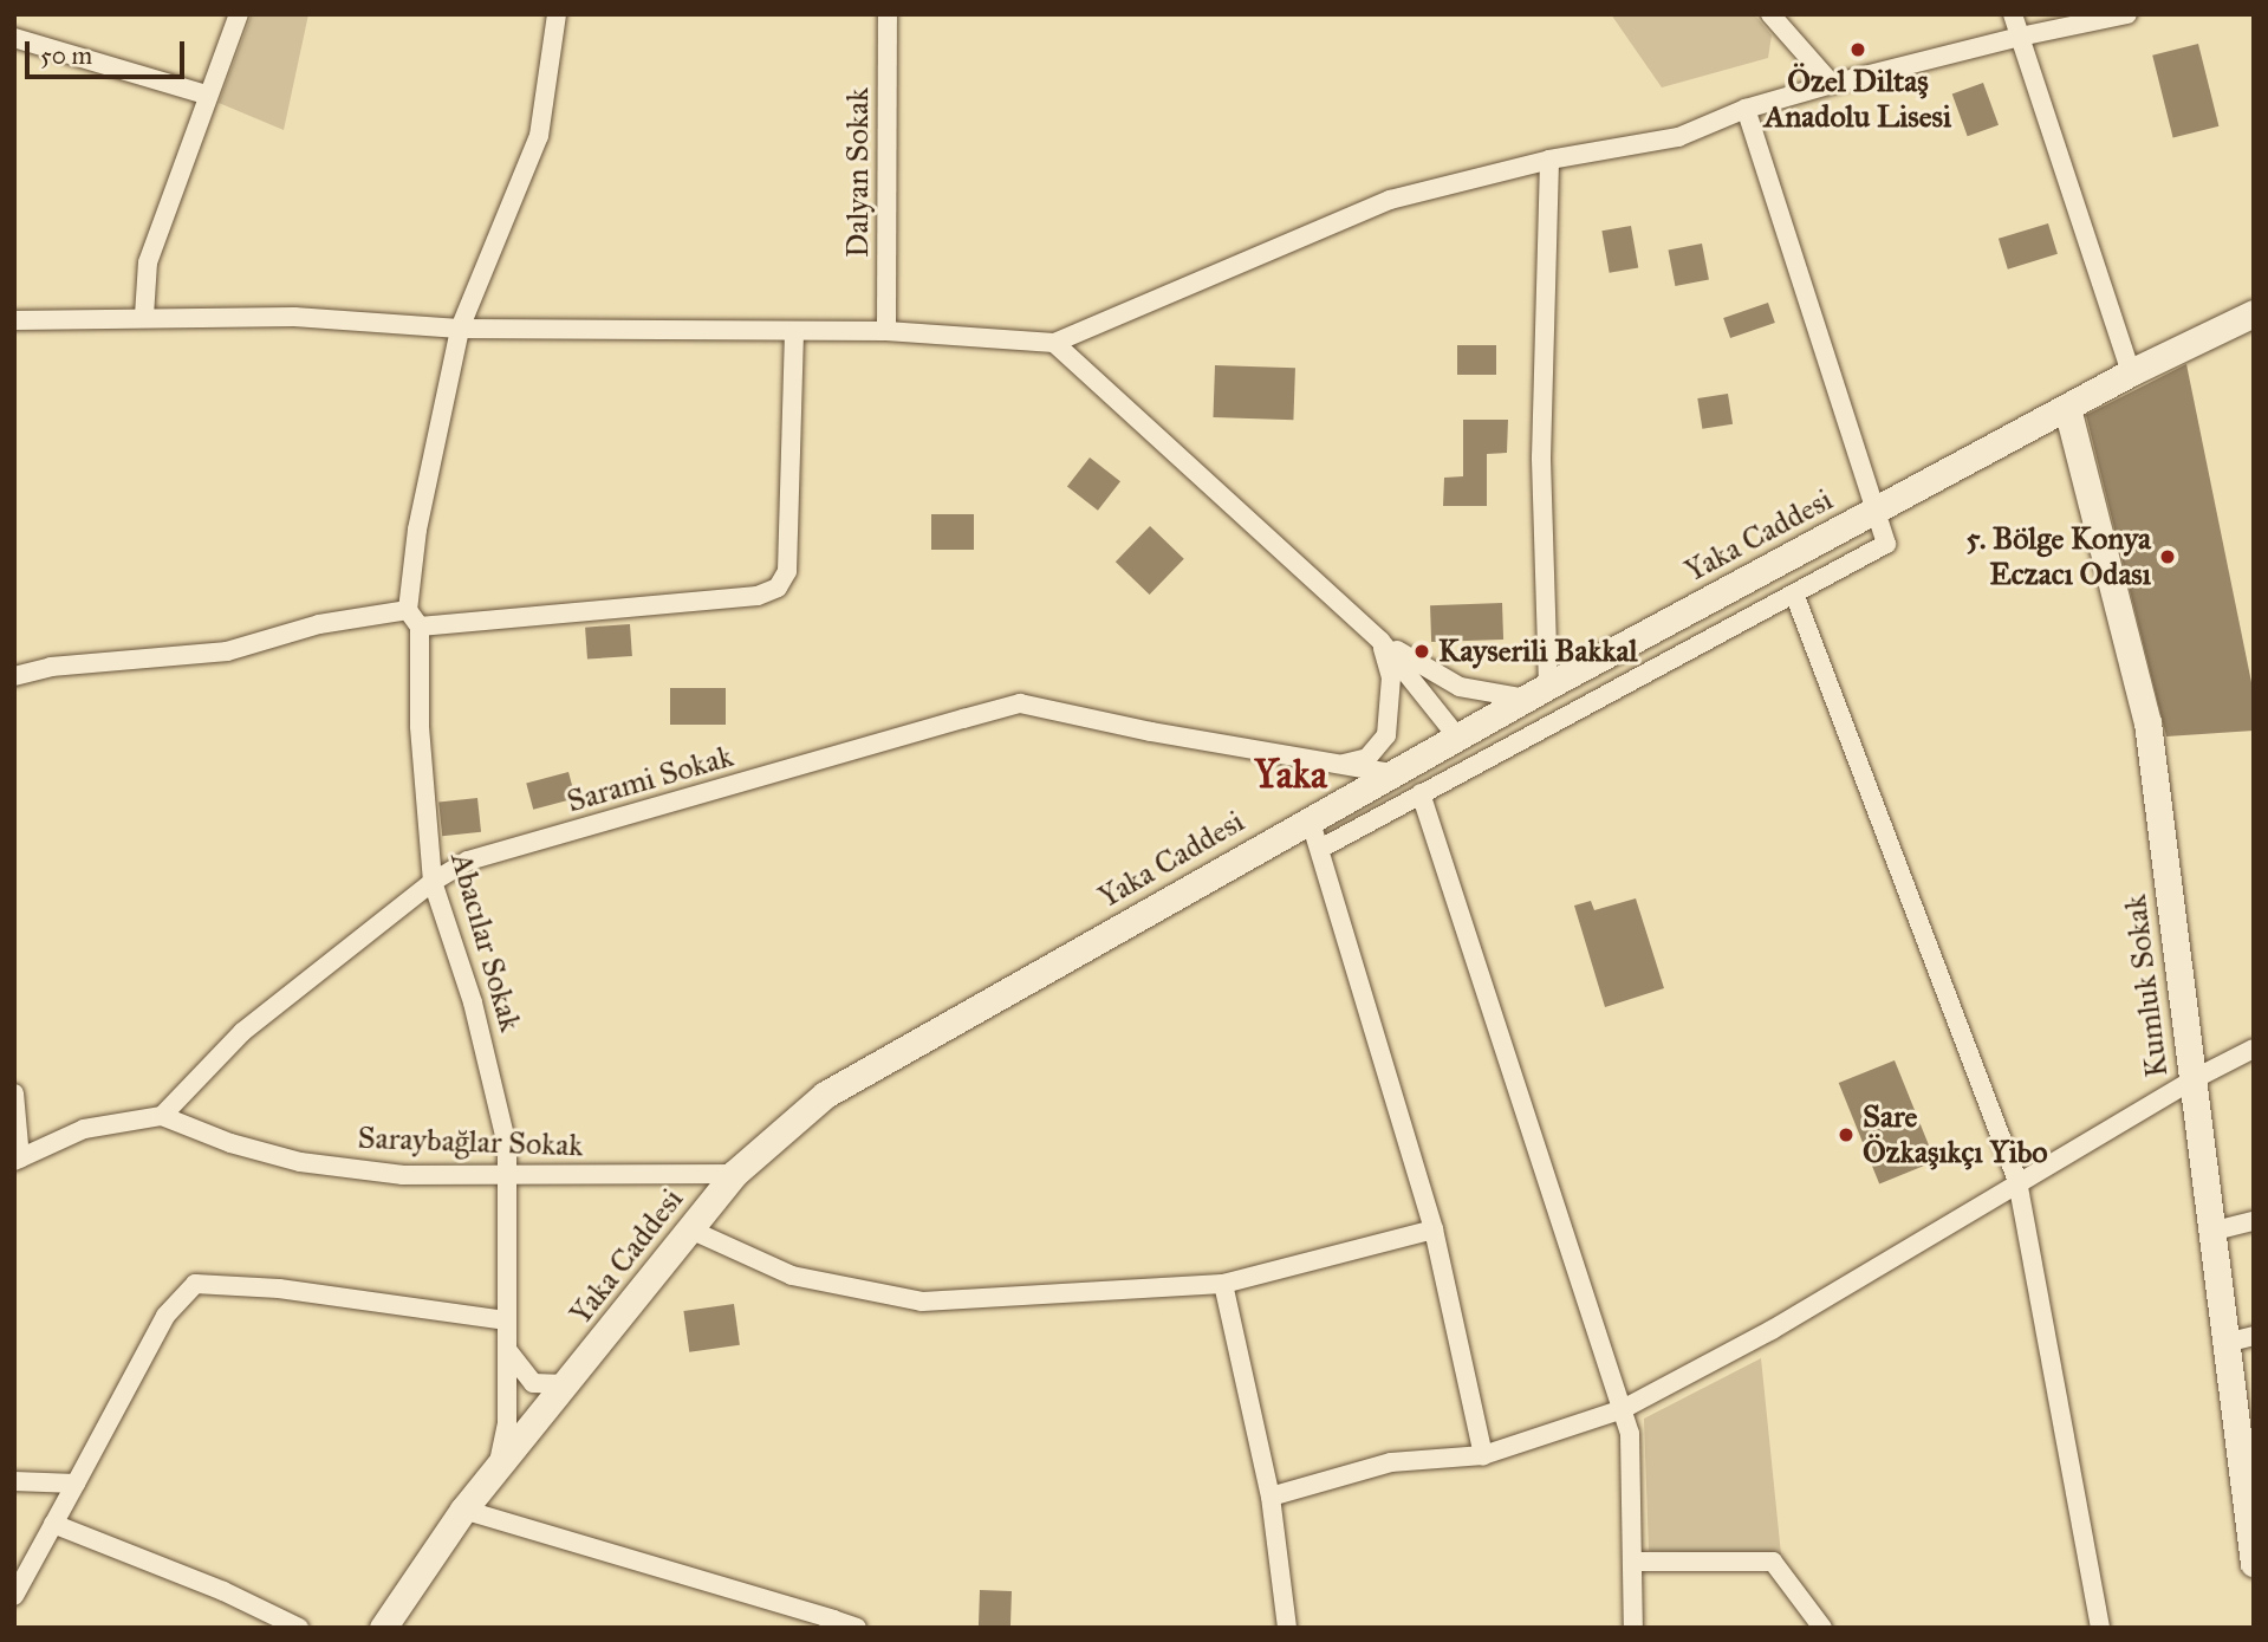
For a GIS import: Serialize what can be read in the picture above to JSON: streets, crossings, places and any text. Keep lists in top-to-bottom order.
{
  "streets": {
    "street": [
      "Dalyan Sokak",
      "Yaka Caddesi",
      "Sarami Sokak",
      "Abacılar Sokak",
      "Kumluk Sokak",
      "Saraybağlar Sokak"
    ]
  },
  "crossings": [
    ["Yaka Caddesi", "Sarami Sokak"],
    ["Yaka Caddesi", "Abacılar Sokak"],
    ["Yaka Caddesi", "Kumluk Sokak"],
    ["Yaka Caddesi", "Saraybağlar Sokak"],
    ["Sarami Sokak", "Abacılar Sokak"],
    ["Sarami Sokak", "Saraybağlar Sokak"],
    ["Abacılar Sokak", "Saraybağlar Sokak"]
  ],
  "districts": ["Yaka"],
  "places": [
    "Özel Diltaş Anadolu Lisesi",
    "5. Bölge Konya Eczacı Odası",
    "Kayserili Bakkal",
    "Sare Özkaşıkçı Yibo"
  ],
  "scale_bar": "50 m"
}
